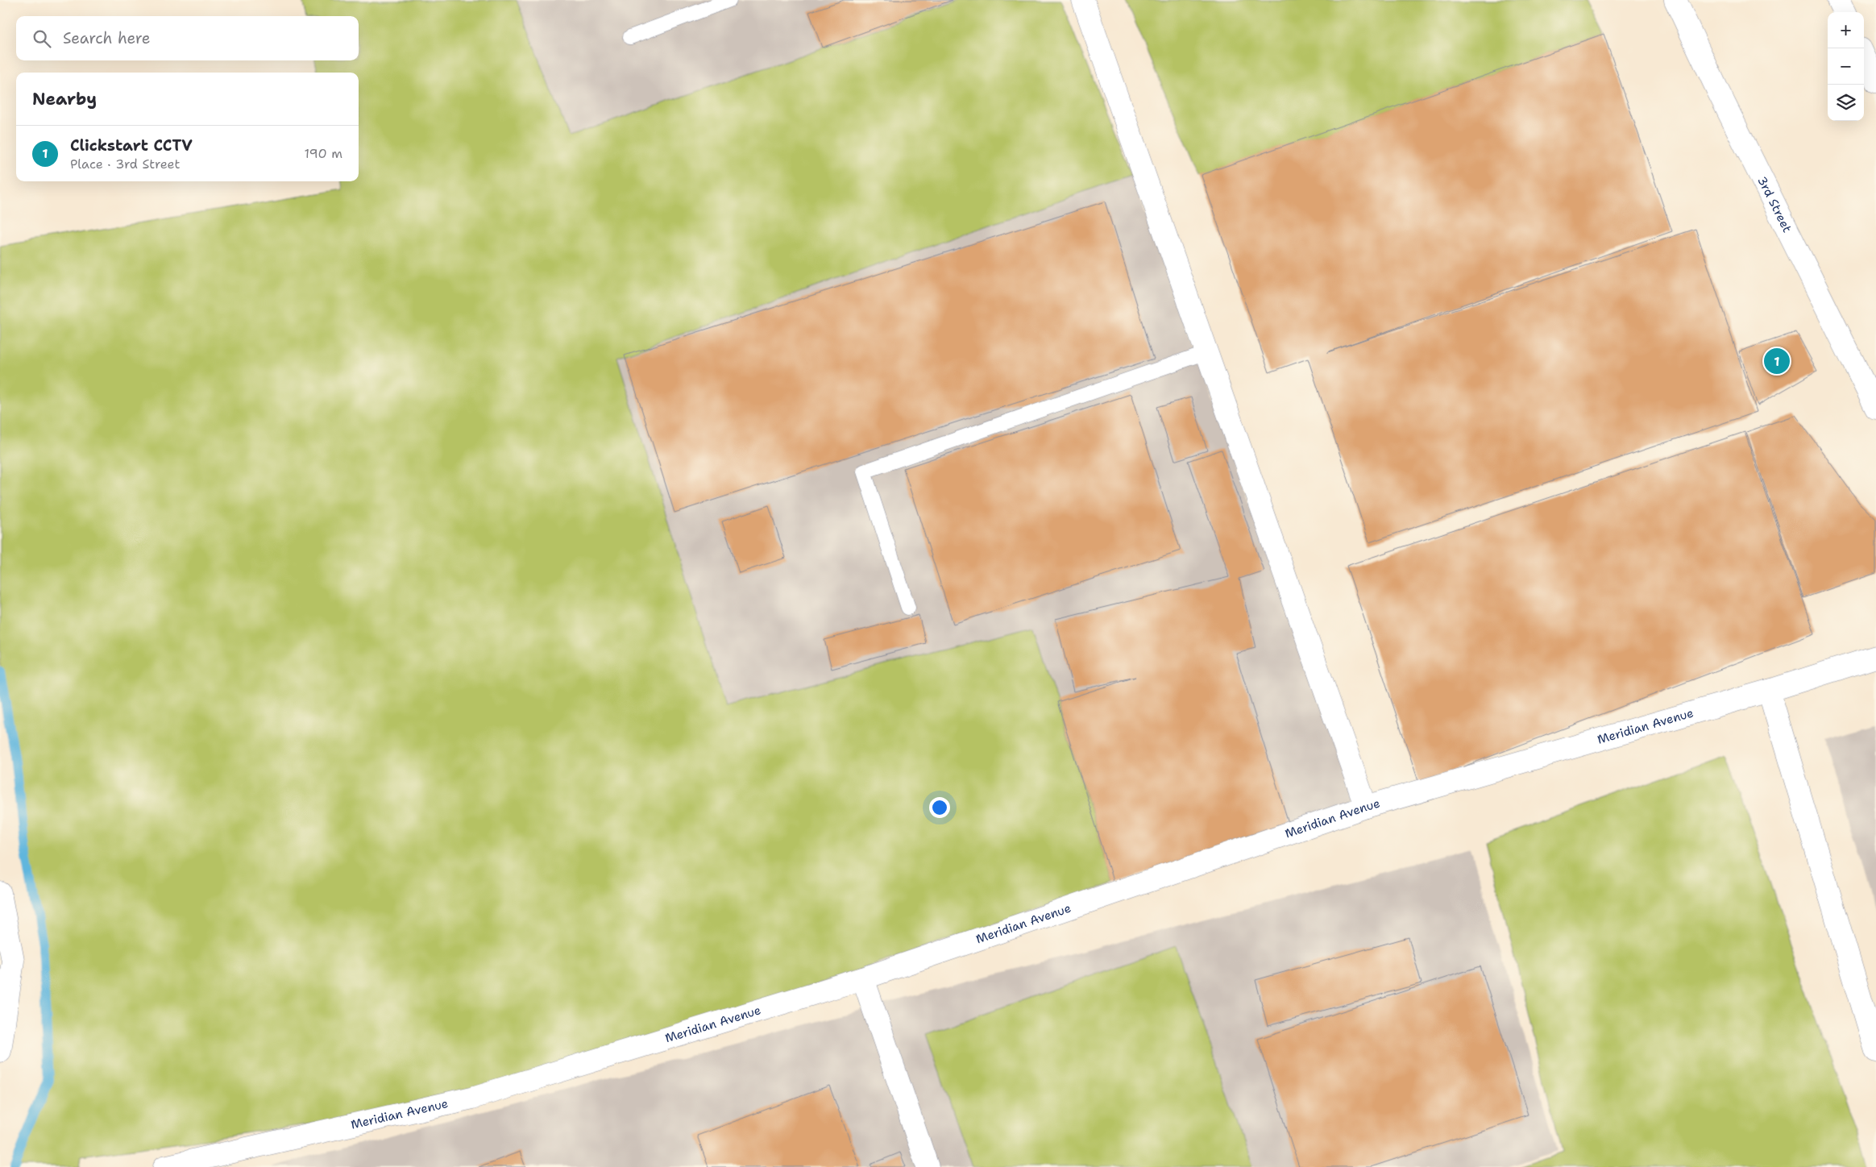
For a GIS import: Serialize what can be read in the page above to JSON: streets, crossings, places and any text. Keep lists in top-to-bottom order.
{
  "streets": {
    "street": ["3rd Street", "Meridian Avenue"]
  },
  "page": {
    "map_buttons": ["+", "−"],
    "search": "Search here",
    "heading": "Nearby",
    "list": [
      {
        "mark": "1",
        "name": "Clickstart CCTV",
        "note": "Place · 3rd Street",
        "value": "190 m"
      }
    ],
    "pins": "1"
  }
}
